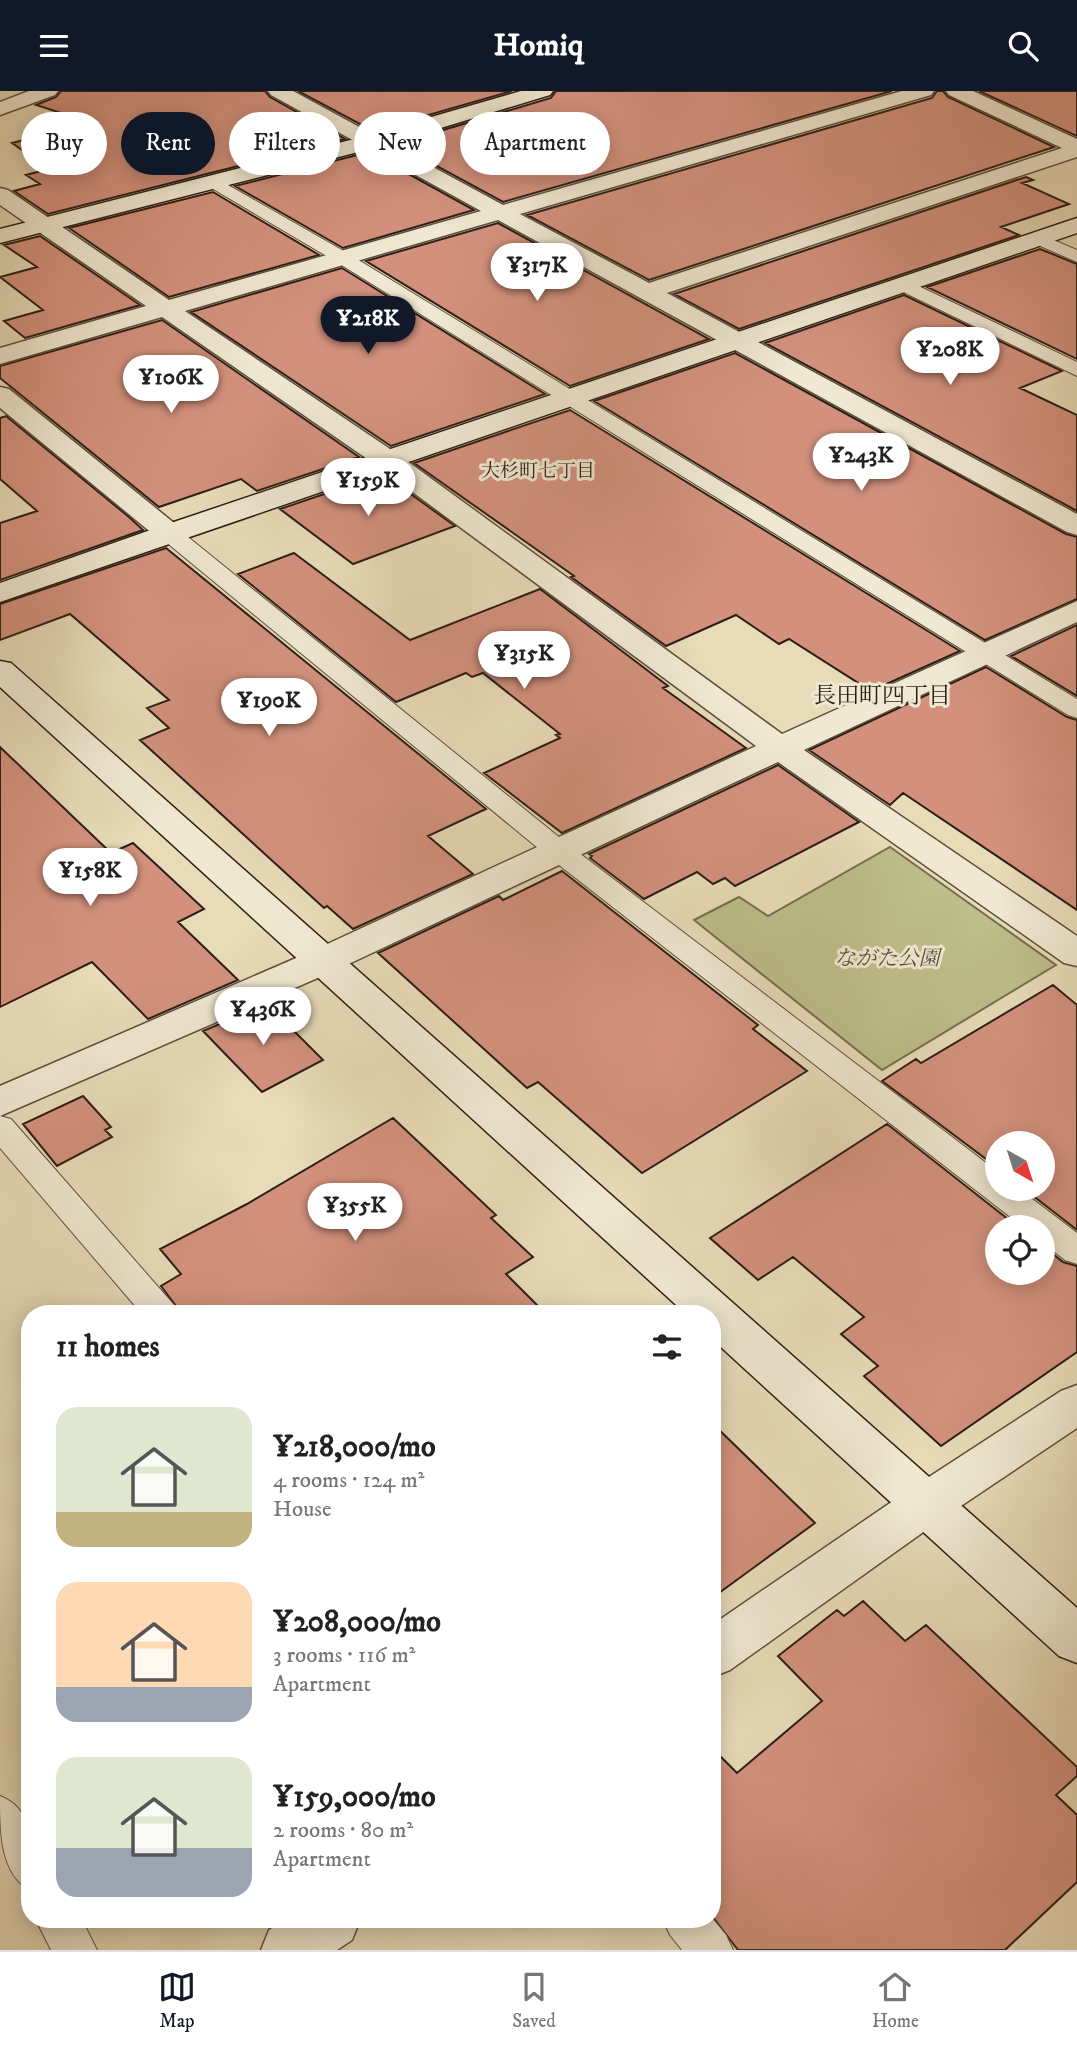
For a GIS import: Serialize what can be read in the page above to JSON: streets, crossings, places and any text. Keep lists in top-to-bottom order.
{
  "districts": ["大杉町七丁目", "長田町四丁目"],
  "parks": ["ながた公園"],
  "north": "bottom right",
  "page": {
    "header": "Homiq",
    "chip": [
      "Buy",
      "Rent",
      "Filters",
      "New",
      "Apartment"
    ],
    "price": [
      "¥317K",
      "¥218K",
      "¥208K",
      "¥106K",
      "¥243K",
      "¥159K",
      "¥315K",
      "¥190K",
      "¥158K",
      "¥436K",
      "¥355K"
    ],
    "heading": "11 homes",
    "list": [
      {
        "name": "¥218,000/mo",
        "note": "4 rooms · 124 m² · House"
      },
      {
        "name": "¥208,000/mo",
        "note": "3 rooms · 116 m² · Apartment"
      },
      {
        "name": "¥159,000/mo",
        "note": "2 rooms · 80 m² · Apartment"
      }
    ],
    "tabs": ["Map", "Saved", "Home"]
  }
}
